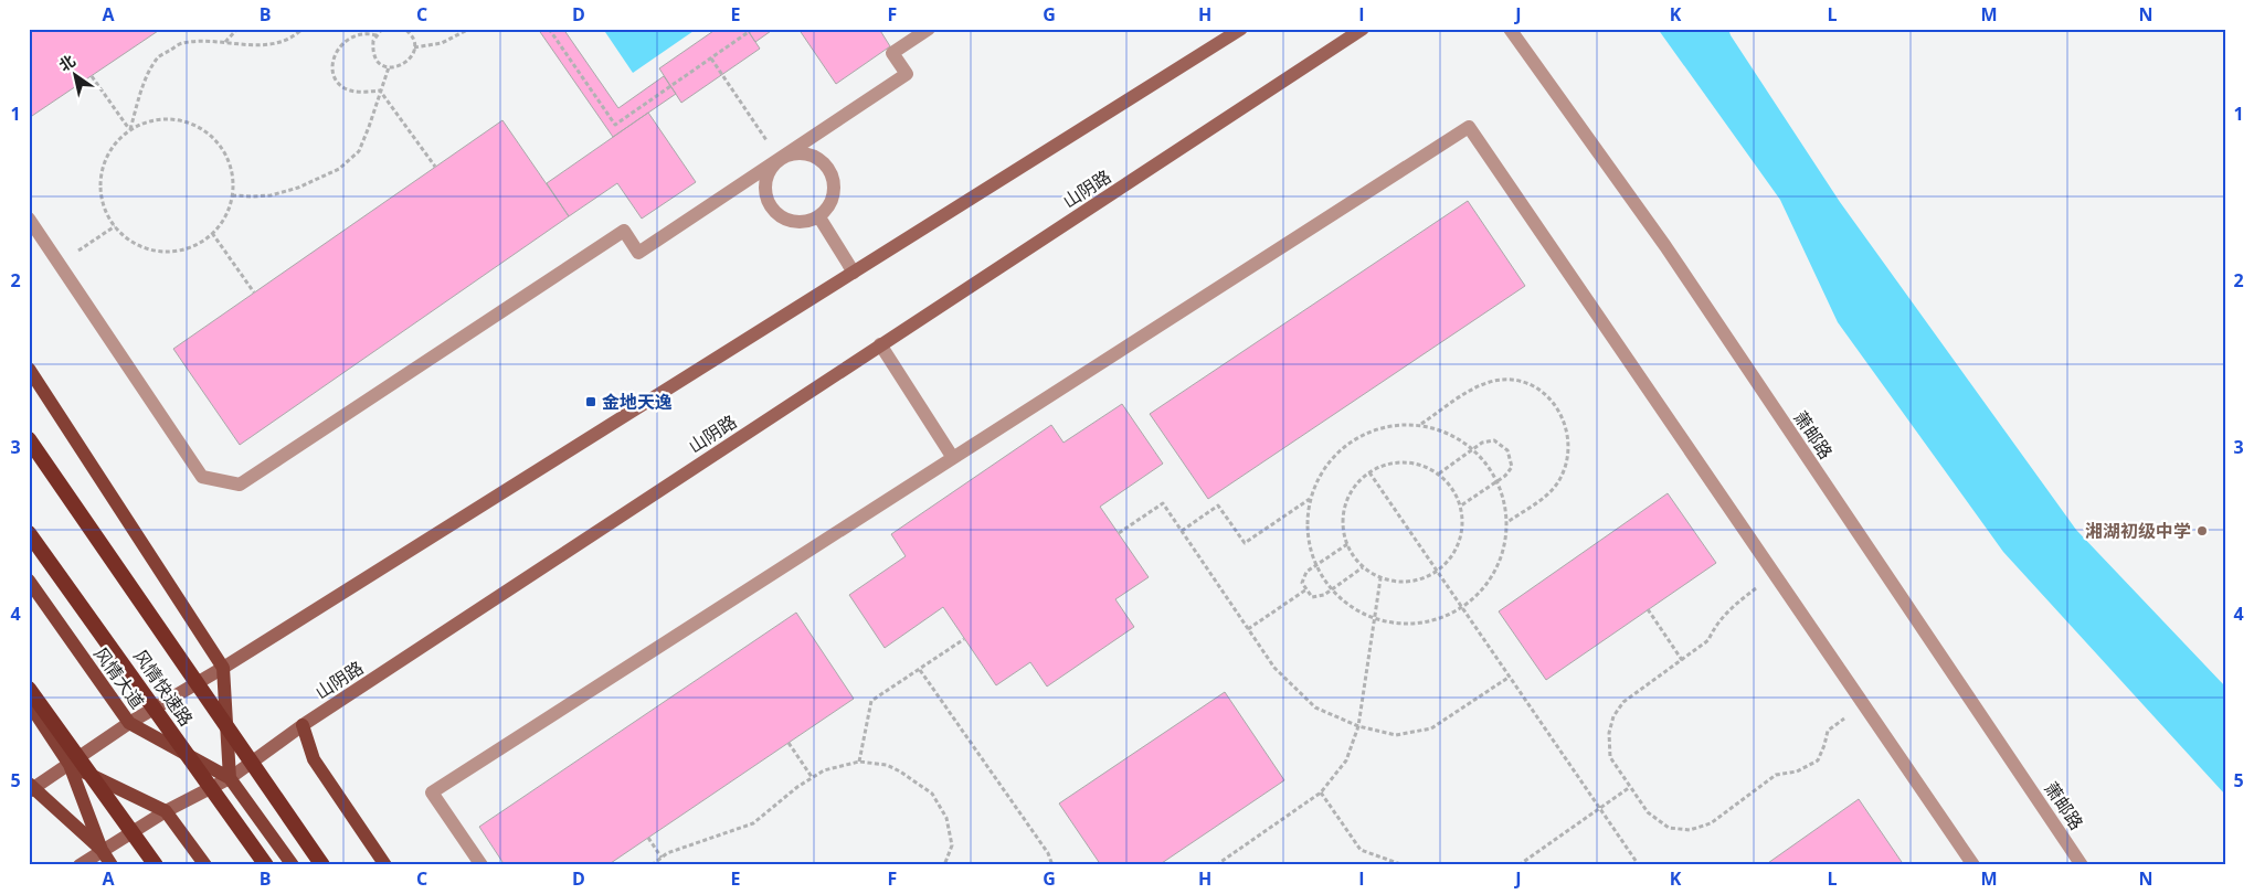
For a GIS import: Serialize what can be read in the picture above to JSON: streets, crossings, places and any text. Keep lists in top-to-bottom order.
{
  "streets": {
    "highway": ["风情快速路"],
    "main road": ["山阴路", "风情大道"],
    "street": ["萧邮路"]
  },
  "crossings": [
    ["山阴路", "风情大道"]
  ],
  "places": {
    "transit": ["金地天逸"],
    "other": ["湘湖初级中学"]
  },
  "north": "top left",
  "grid": {
    "columns": [
      "A",
      "B",
      "C",
      "D",
      "E",
      "F",
      "G",
      "H",
      "I",
      "J",
      "K",
      "L",
      "M",
      "N"
    ],
    "rows": [
      "1",
      "2",
      "3",
      "4",
      "5"
    ]
  }
}
